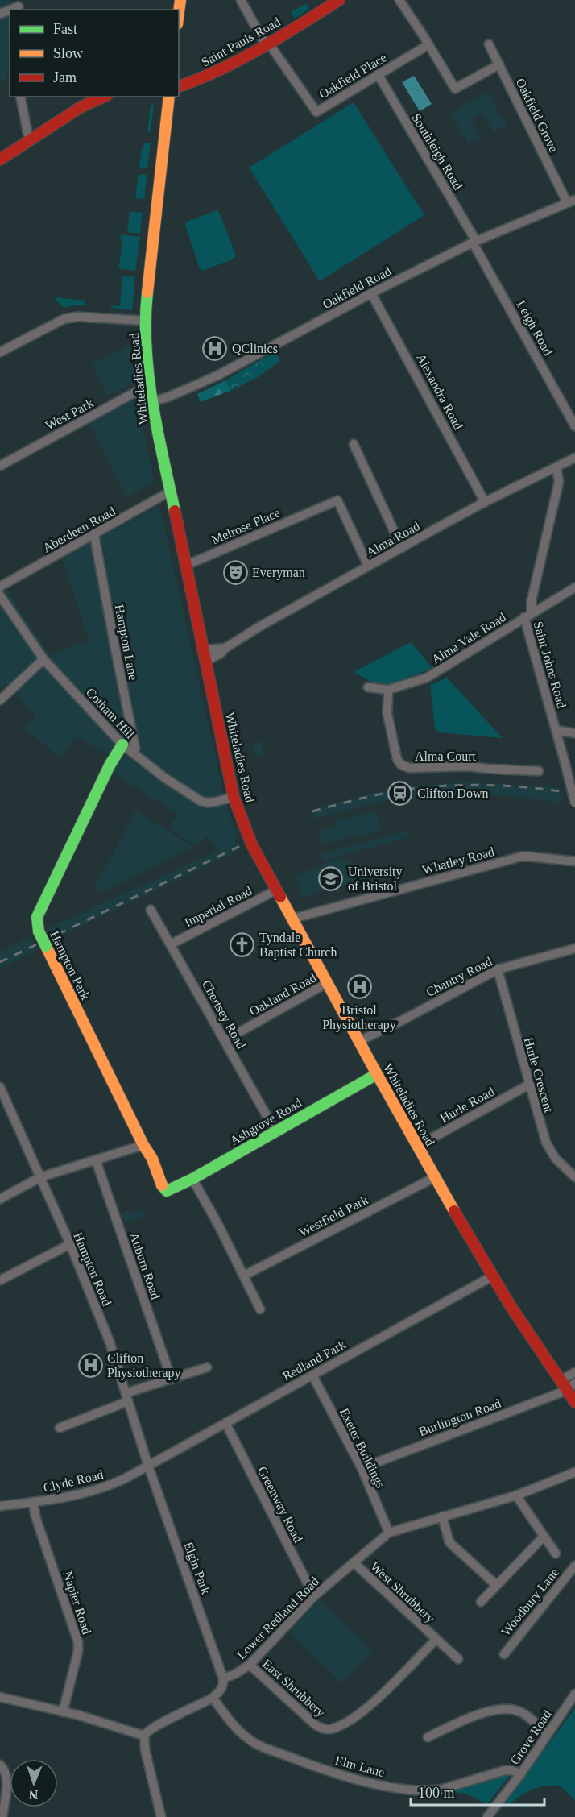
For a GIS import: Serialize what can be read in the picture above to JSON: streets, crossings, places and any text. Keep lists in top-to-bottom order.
{
  "streets": {
    "main road": [
      "Saint Pauls Road",
      "Whiteladies Road",
      "Hampton Park",
      "Ashgrove Road"
    ],
    "street": [
      "Oakfield Place",
      "Oakfield Grove",
      "Southleigh Road",
      "Oakfield Road",
      "Leigh Road",
      "Alexandra Road",
      "West Park",
      "Melrose Place",
      "Aberdeen Road",
      "Alma Road",
      "Alma Vale Road",
      "Hampton Lane",
      "Saint Johns Road",
      "Cotham Hill",
      "Alma Court",
      "Whatley Road",
      "Imperial Road",
      "Chantry Road",
      "Oakland Road",
      "Chertsey Road",
      "Hurle Crescent",
      "Hurle Road",
      "Westfield Park",
      "Auburn Road",
      "Hampton Road",
      "Redland Park",
      "Burlington Road",
      "Exeter Buildings",
      "Clyde Road",
      "Greenway Road",
      "Elgin Park",
      "West Shrubbery",
      "Woodbury Lane",
      "Napier Road",
      "Lower Redland Road",
      "East Shrubbery",
      "Grove Road",
      "Elm Lane"
    ]
  },
  "crossings": [
    ["Saint Pauls Road", "Oakfield Place"],
    ["Oakfield Place", "Southleigh Road"],
    ["Oakfield Grove", "Oakfield Road"],
    ["Southleigh Road", "Oakfield Road"],
    ["Southleigh Road", "Leigh Road"],
    ["Oakfield Road", "Leigh Road"],
    ["Oakfield Road", "Whiteladies Road"],
    ["Oakfield Road", "Alexandra Road"],
    ["Whiteladies Road", "West Park"],
    ["Whiteladies Road", "Melrose Place"],
    ["Whiteladies Road", "Aberdeen Road"],
    ["Whiteladies Road", "Alma Road"],
    ["Whiteladies Road", "Cotham Hill"],
    ["Whiteladies Road", "Whatley Road"],
    ["Whiteladies Road", "Imperial Road"],
    ["Whiteladies Road", "Chantry Road"],
    ["Whiteladies Road", "Oakland Road"],
    ["Whiteladies Road", "Hurle Road"],
    ["Whiteladies Road", "Ashgrove Road"],
    ["Whiteladies Road", "Westfield Park"],
    ["Whiteladies Road", "Redland Park"],
    ["Whiteladies Road", "Burlington Road"],
    ["Alexandra Road", "Alma Road"],
    ["Melrose Place", "Alma Road"],
    ["Aberdeen Road", "Hampton Lane"],
    ["Alma Road", "Saint Johns Road"],
    ["Alma Vale Road", "Saint Johns Road"],
    ["Alma Vale Road", "Alma Court"],
    ["Hampton Lane", "Cotham Hill"],
    ["Cotham Hill", "Hampton Park"],
    ["Imperial Road", "Chertsey Road"],
    ["Hampton Park", "Ashgrove Road"],
    ["Chantry Road", "Hurle Crescent"],
    ["Oakland Road", "Chertsey Road"],
    ["Chertsey Road", "Ashgrove Road"],
    ["Hurle Crescent", "Hurle Road"],
    ["Hampton Road", "Redland Park"],
    ["Hampton Road", "Clyde Road"],
    ["Hampton Road", "Elgin Park"],
    ["Redland Park", "Exeter Buildings"],
    ["Redland Park", "Clyde Road"],
    ["Redland Park", "Greenway Road"],
    ["Redland Park", "Elgin Park"],
    ["Burlington Road", "Exeter Buildings"],
    ["Exeter Buildings", "Lower Redland Road"],
    ["Clyde Road", "Elgin Park"],
    ["Clyde Road", "Napier Road"],
    ["Greenway Road", "Lower Redland Road"],
    ["Elgin Park", "Lower Redland Road"],
    ["West Shrubbery", "Lower Redland Road"],
    ["West Shrubbery", "East Shrubbery"],
    ["Lower Redland Road", "East Shrubbery"],
    ["Grove Road", "Elm Lane"]
  ],
  "places": {
    "hospital": ["QClinics", "Bristol Physiotherapy", "Clifton Physiotherapy"],
    "theatre": ["Everyman"],
    "station": ["Clifton Down"],
    "school or university": ["University of Bristol"],
    "church": ["Tyndale Baptist Church"]
  },
  "legend": ["Fast", "Slow", "Jam"],
  "scale_bar": "100 m",
  "north": "bottom"
}
